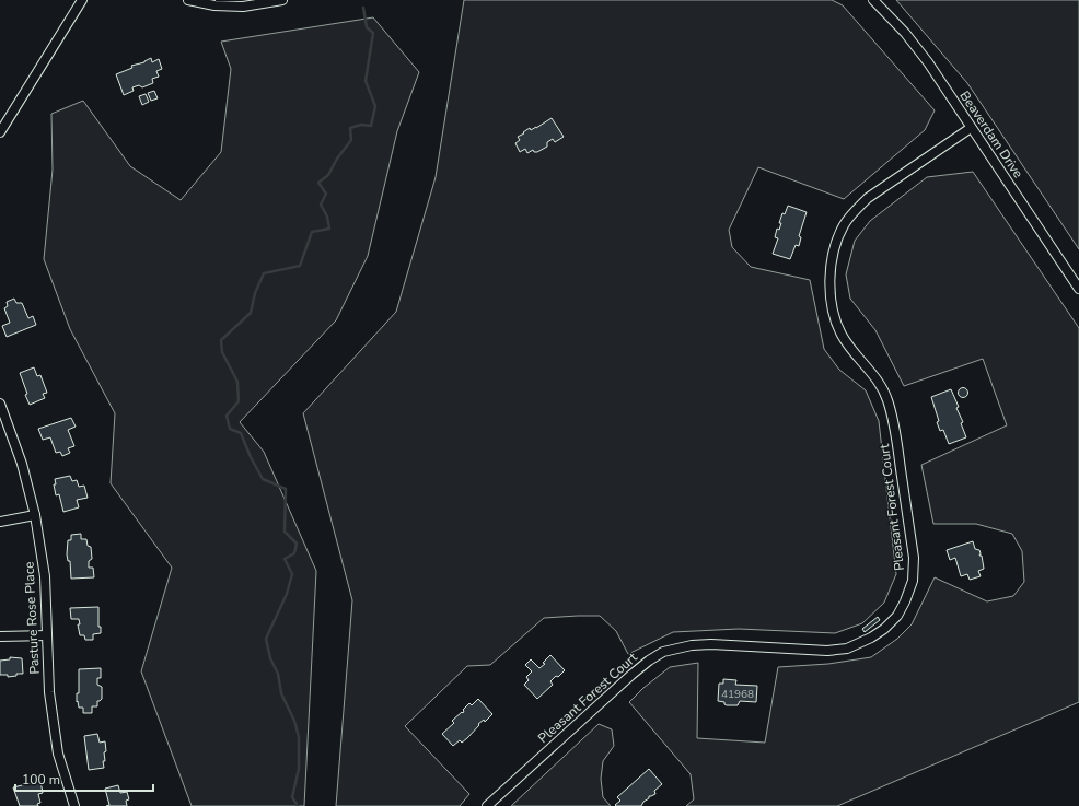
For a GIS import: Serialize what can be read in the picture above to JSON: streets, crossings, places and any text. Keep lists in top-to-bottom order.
{
  "streets": {
    "street": ["Beaverdam Drive", "Pleasant Forest Court", "Pasture Rose Place"]
  },
  "crossings": [
    ["Beaverdam Drive", "Pleasant Forest Court"]
  ],
  "house_numbers": ["41968"],
  "scale_bar": "100 m"
}
